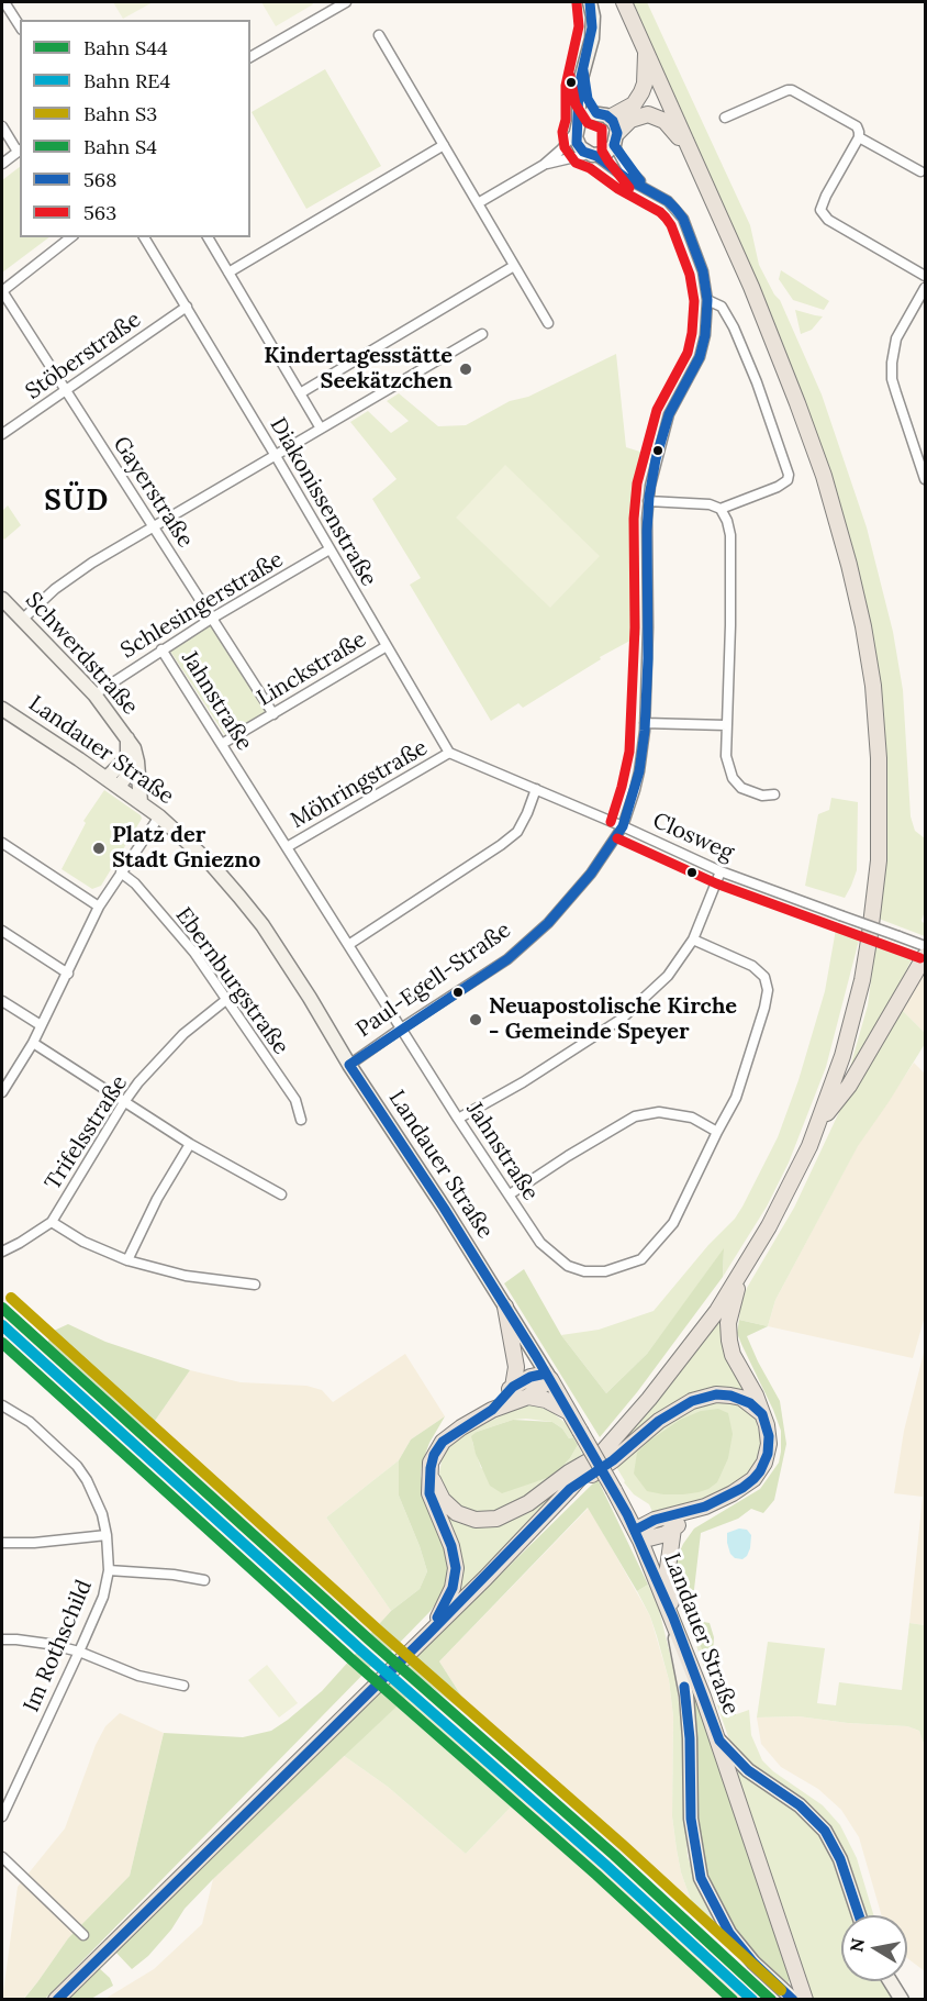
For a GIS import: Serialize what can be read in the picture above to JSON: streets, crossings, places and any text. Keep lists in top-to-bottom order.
{
  "streets": {
    "main road": ["Schwerdstraße", "Landauer Straße", "Paul-Egell-Straße"],
    "street": [
      "Stöberstraße",
      "Gayerstraße",
      "Diakonissenstraße",
      "Schlesingerstraße",
      "Linckstraße",
      "Jahnstraße",
      "Möhringstraße",
      "Closweg",
      "Ebernburgstraße",
      "Trifelsstraße",
      "Im Rothschild"
    ]
  },
  "crossings": [
    ["Stöberstraße", "Gayerstraße"],
    ["Stöberstraße", "Diakonissenstraße"],
    ["Gayerstraße", "Schlesingerstraße"],
    ["Gayerstraße", "Linckstraße"],
    ["Diakonissenstraße", "Schlesingerstraße"],
    ["Diakonissenstraße", "Linckstraße"],
    ["Diakonissenstraße", "Möhringstraße"],
    ["Diakonissenstraße", "Closweg"],
    ["Schlesingerstraße", "Schwerdstraße"],
    ["Schlesingerstraße", "Jahnstraße"],
    ["Schwerdstraße", "Landauer Straße"],
    ["Linckstraße", "Jahnstraße"],
    ["Jahnstraße", "Möhringstraße"],
    ["Jahnstraße", "Paul-Egell-Straße"],
    ["Landauer Straße", "Paul-Egell-Straße"],
    ["Möhringstraße", "Closweg"],
    ["Closweg", "Paul-Egell-Straße"],
    ["Ebernburgstraße", "Trifelsstraße"]
  ],
  "districts": ["SÜD"],
  "places": ["Kindertagesstätte Seekätzchen", "Platz der Stadt Gniezno", "Neuapostolische Kirche - Gemeinde Speyer"],
  "lines": [
    "transit line 568",
    "transit line 563",
    "rail line S3",
    "rail line S44",
    "rail line RE4",
    "rail line S4"
  ],
  "legend": [
    "Bahn S44",
    "Bahn RE4",
    "Bahn S3",
    "Bahn S4",
    "568",
    "563"
  ],
  "north": "left"
}
